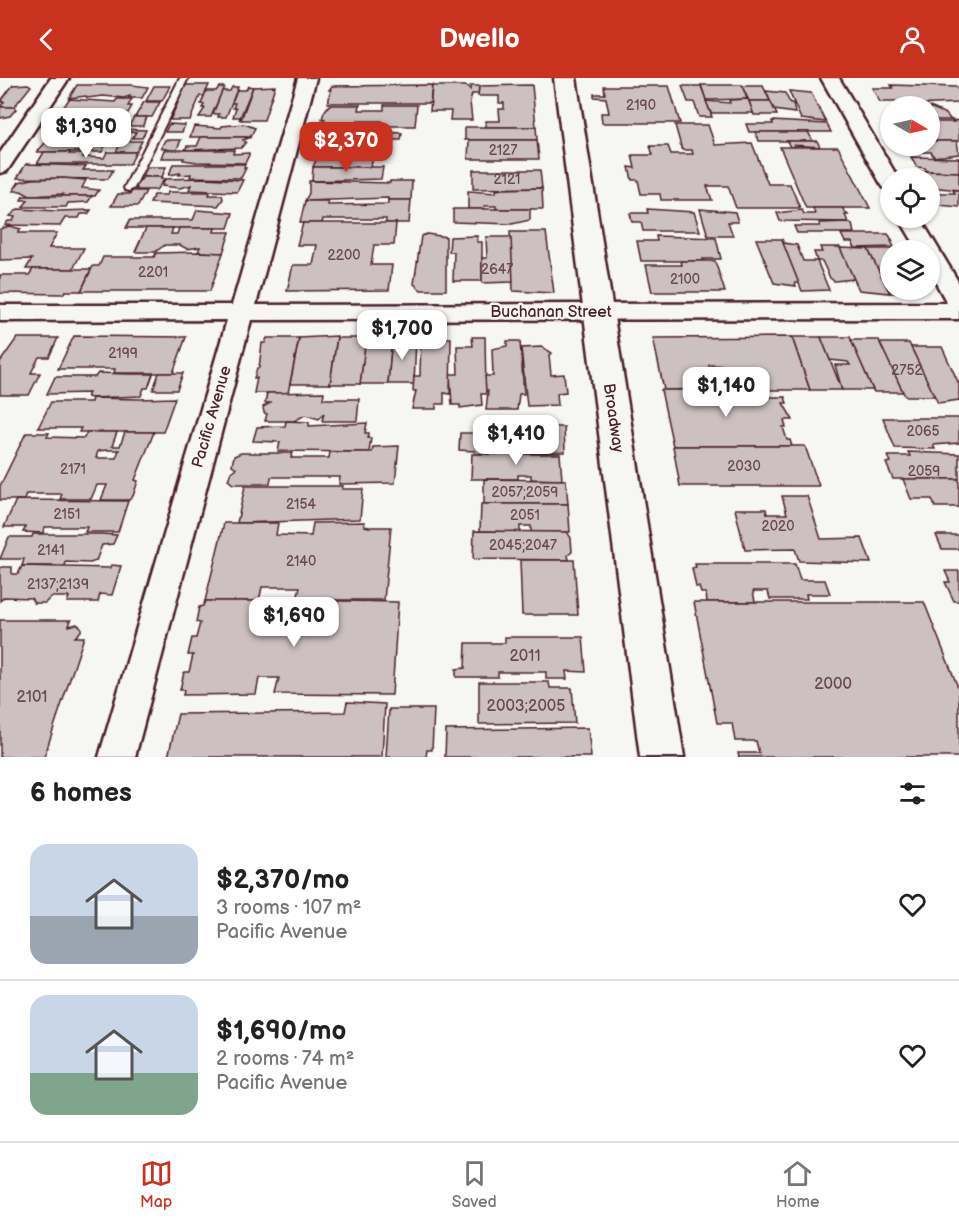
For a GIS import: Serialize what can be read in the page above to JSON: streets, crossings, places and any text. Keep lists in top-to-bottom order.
{
  "streets": {
    "street": ["Buchanan Street", "Pacific Avenue", "Broadway"]
  },
  "crossings": [
    ["Buchanan Street", "Pacific Avenue"],
    ["Buchanan Street", "Broadway"]
  ],
  "house_numbers": [
    "2190",
    "2127",
    "2121",
    "2200",
    "2647",
    "2201",
    "2100",
    "2199",
    "2752",
    "2065",
    "2030",
    "2171",
    "2059",
    "2057;2059",
    "2154",
    "2151",
    "2051",
    "2020",
    "2045;2047",
    "2141",
    "2140",
    "2137;2139",
    "2011",
    "2000",
    "2101",
    "2003;2005"
  ],
  "north": "right",
  "page": {
    "header": "Dwello",
    "price": [
      "$1,390",
      "$2,370",
      "$1,700",
      "$1,140",
      "$1,410",
      "$1,690"
    ],
    "heading": "6 homes",
    "list": [
      {
        "name": "$2,370/mo",
        "note": "3 rooms · 107 m² · Pacific Avenue"
      },
      {
        "name": "$1,690/mo",
        "note": "2 rooms · 74 m² · Pacific Avenue"
      }
    ],
    "tabs": ["Map", "Saved", "Home"]
  }
}
